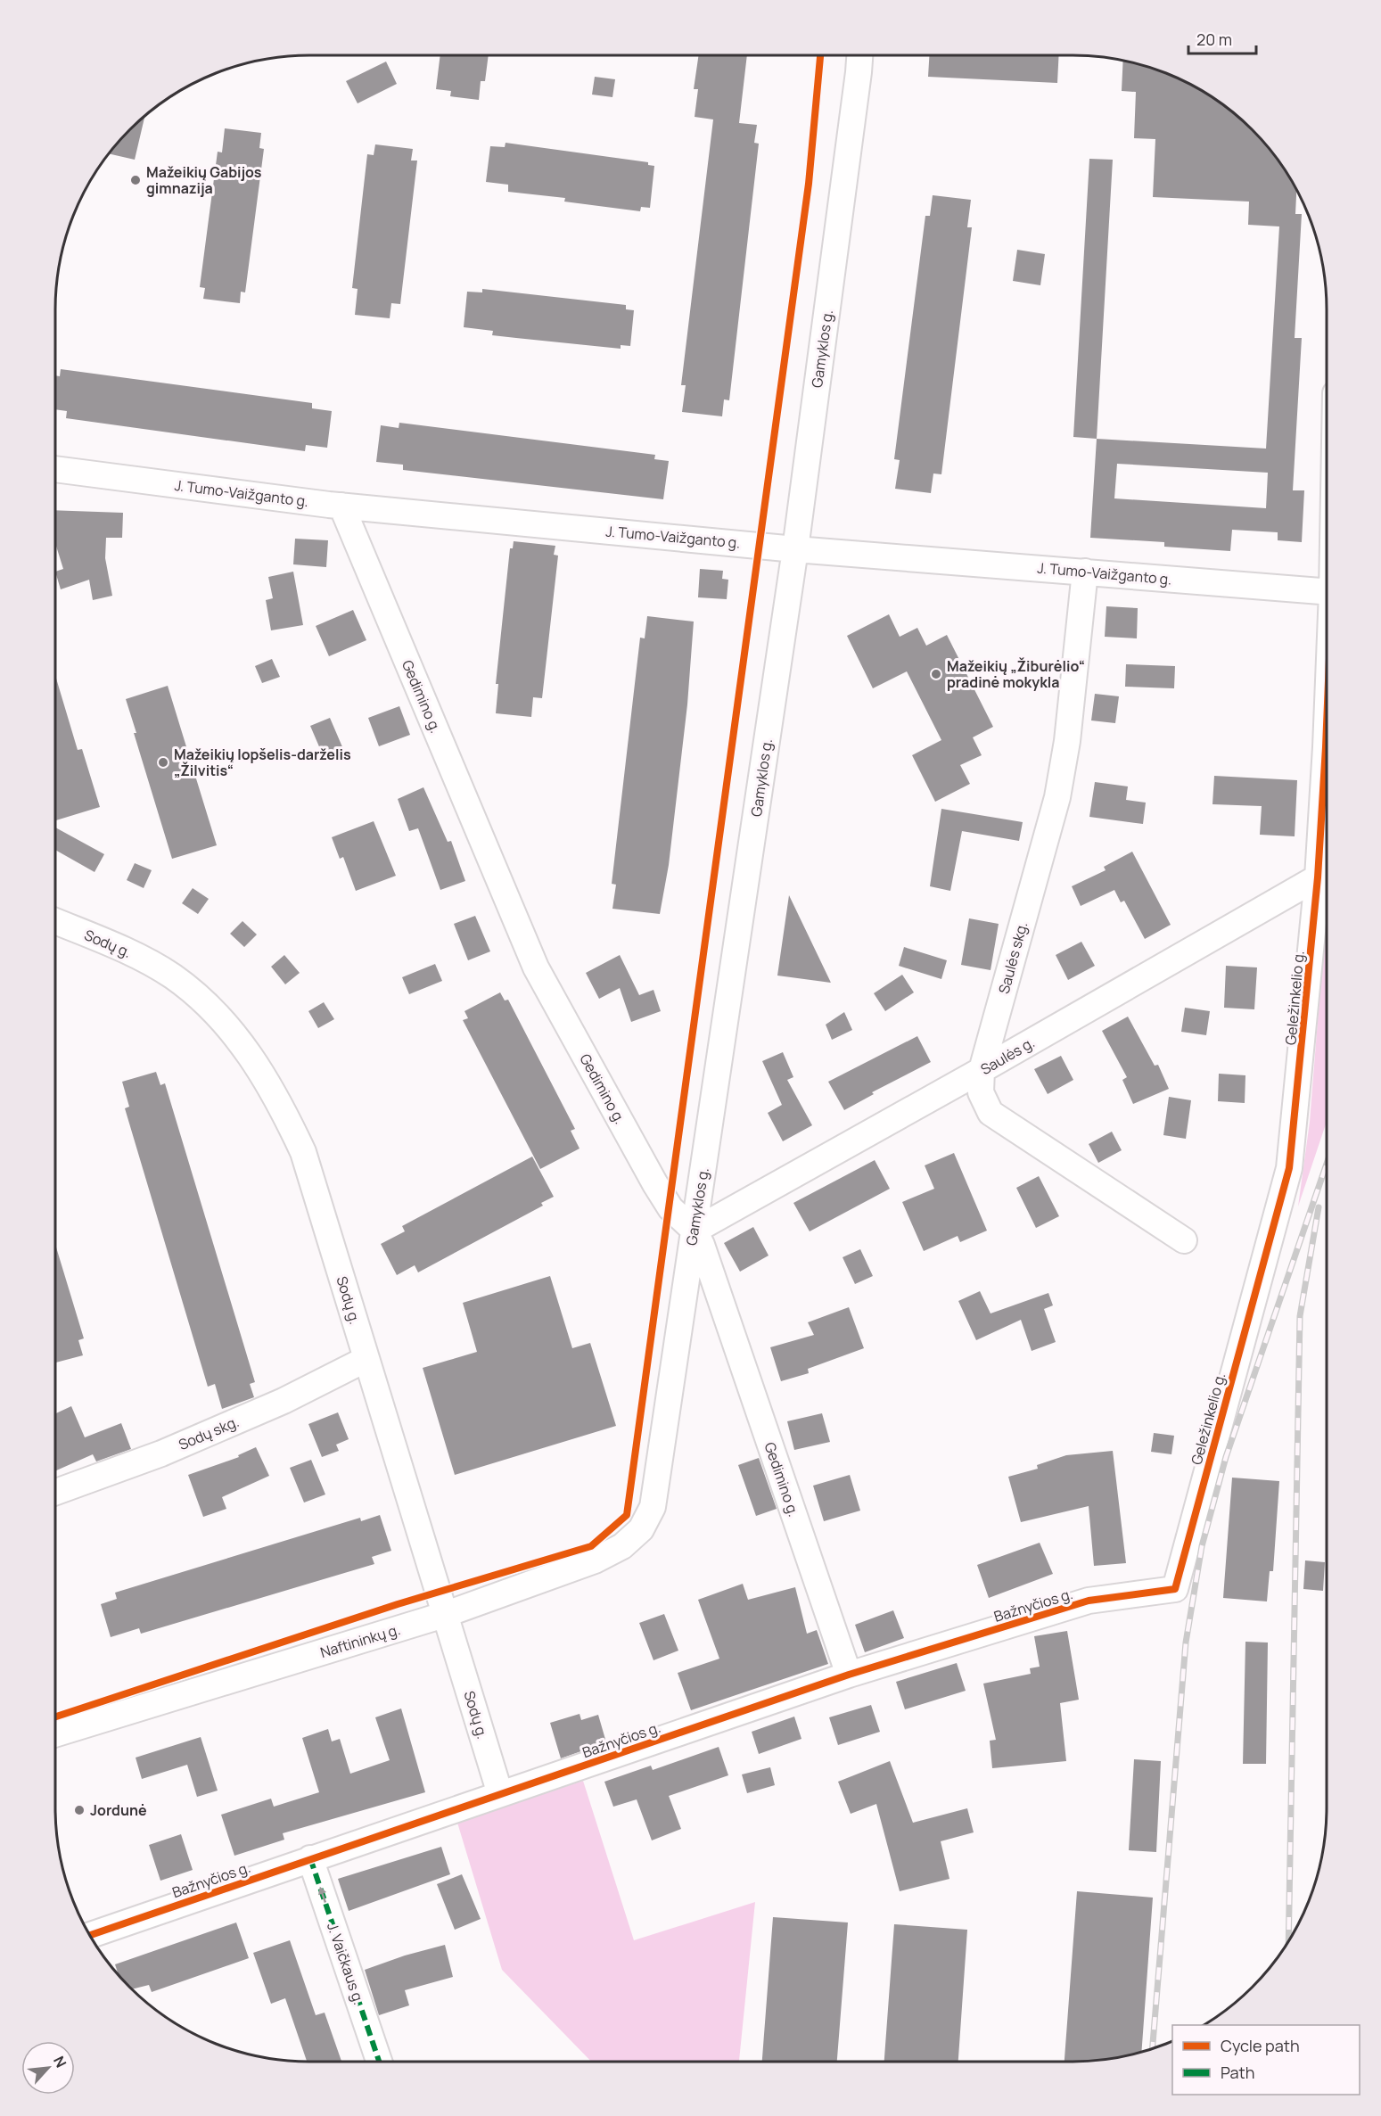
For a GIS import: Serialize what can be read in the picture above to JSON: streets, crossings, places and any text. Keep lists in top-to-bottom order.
{
  "streets": {
    "street": [
      "Gamyklos g.",
      "J. Tumo-Vaižganto g.",
      "Gedimino g.",
      "Sodų g.",
      "Saulės skg.",
      "Geležinkelio g.",
      "Saulės g.",
      "Sodų skg.",
      "Bažnyčios g.",
      "Naftininkų g.",
      "J. Vaičkaus g."
    ]
  },
  "crossings": [
    ["Gamyklos g.", "J. Tumo-Vaižganto g."],
    ["Gamyklos g.", "Gedimino g."],
    ["Gamyklos g.", "Saulės g."],
    ["Gamyklos g.", "Naftininkų g."],
    ["J. Tumo-Vaižganto g.", "Gedimino g."],
    ["J. Tumo-Vaižganto g.", "Saulės skg."],
    ["Gedimino g.", "Saulės g."],
    ["Gedimino g.", "Bažnyčios g."],
    ["Sodų g.", "Sodų skg."],
    ["Sodų g.", "Bažnyčios g."],
    ["Sodų g.", "Naftininkų g."],
    ["Saulės skg.", "Saulės g."],
    ["Geležinkelio g.", "Saulės g."],
    ["Geležinkelio g.", "Bažnyčios g."],
    ["Bažnyčios g.", "J. Vaičkaus g."]
  ],
  "one_way": ["J. Vaičkaus g."],
  "places": [
    "Mažeikių Gabijos gimnazija",
    "Mažeikių „Žiburėlio“ pradinė mokykla",
    "Mažeikių lopšelis-darželis „Žilvitis“",
    "Jordunė"
  ],
  "legend": ["Cycle path", "Path"],
  "scale_bar": "20 m",
  "north": "top right"
}
